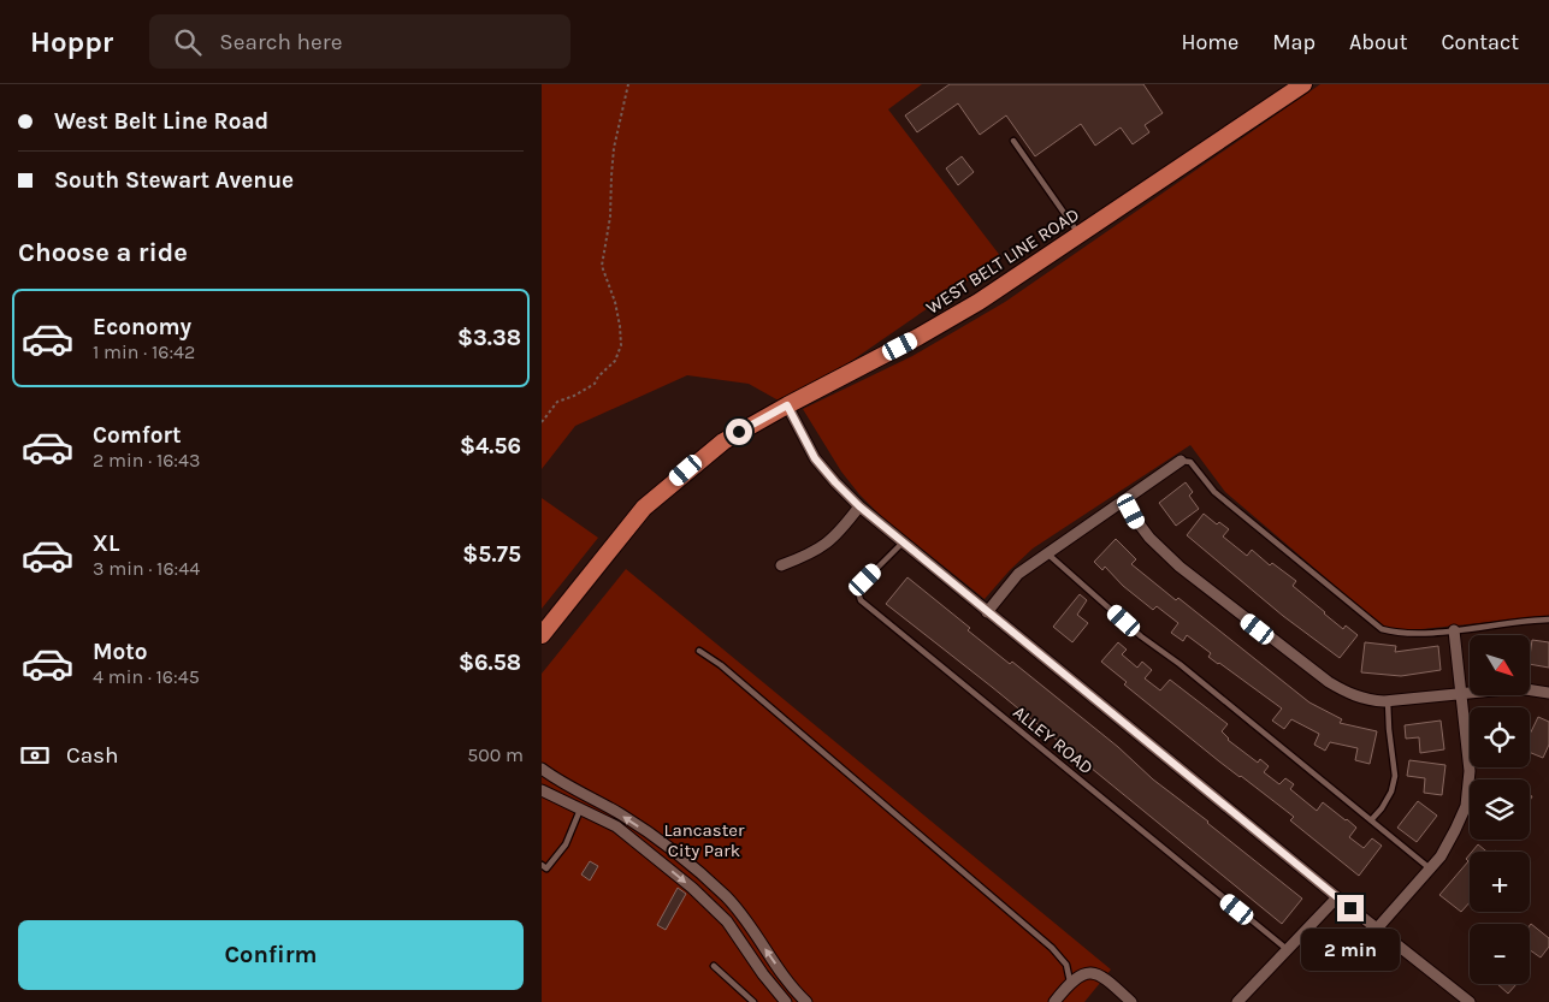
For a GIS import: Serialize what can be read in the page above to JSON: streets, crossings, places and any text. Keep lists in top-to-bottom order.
{
  "streets": {
    "main road": ["WEST BELT LINE ROAD"],
    "lane": ["ALLEY ROAD"]
  },
  "parks": ["Lancaster City Park"],
  "north": "bottom right",
  "page": {
    "header": "Hoppr",
    "search": "Search here",
    "nav": [
      "Home",
      "Map",
      "About",
      "Contact"
    ],
    "banner": ["West Belt Line Road", "South Stewart Avenue"],
    "heading": "Choose a ride",
    "list": [
      {
        "name": "Economy",
        "note": "1 min · 16:42",
        "value": "$3.38"
      },
      {
        "name": "Comfort",
        "note": "2 min · 16:43",
        "value": "$4.56"
      },
      {
        "name": "XL",
        "note": "3 min · 16:44",
        "value": "$5.75"
      },
      {
        "name": "Moto",
        "note": "4 min · 16:45",
        "value": "$6.58"
      }
    ],
    "map_buttons": ["+", "−"],
    "pay": ["Cash", "500 m"],
    "buttons": "Confirm",
    "bubble": "2 min"
  }
}
